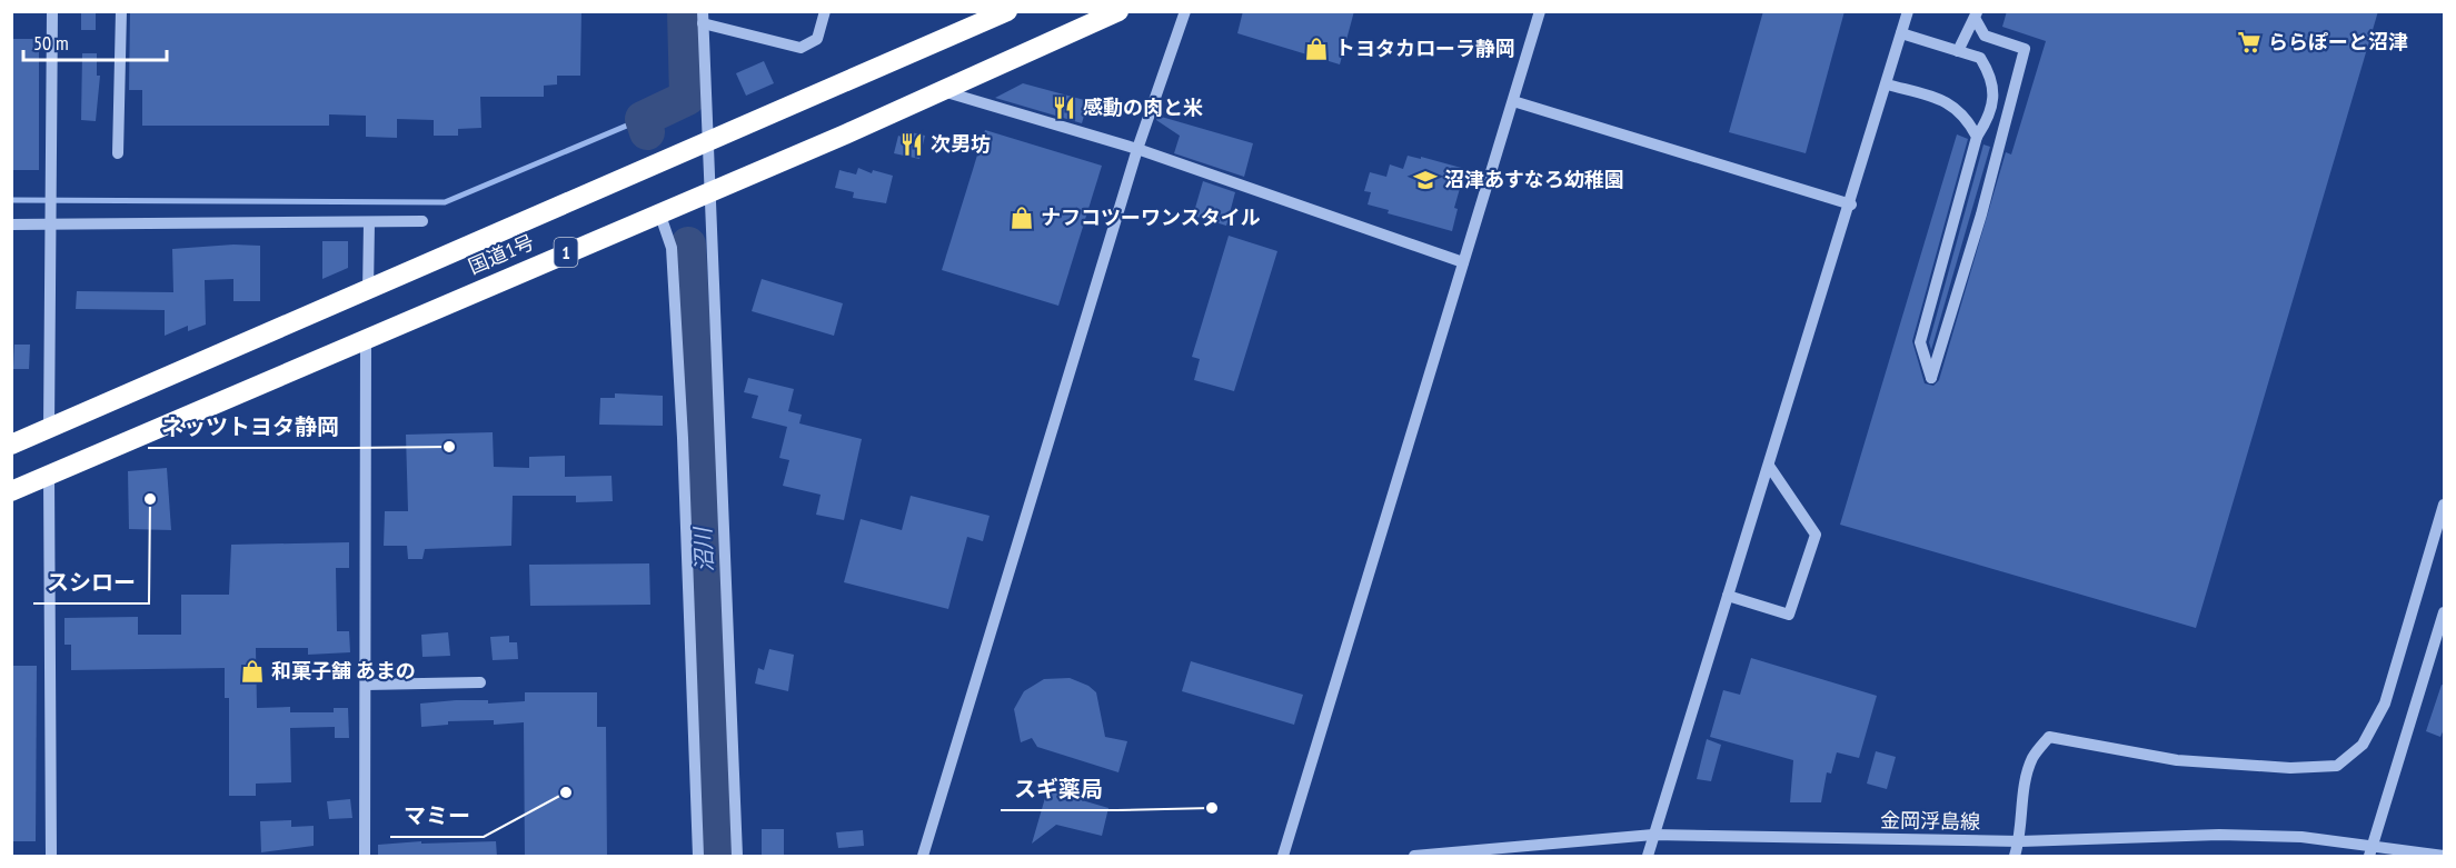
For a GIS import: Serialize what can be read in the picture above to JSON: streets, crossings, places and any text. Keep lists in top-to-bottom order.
{
  "streets": {
    "highway": ["1", "国道1号"],
    "street": ["金岡浮島線"]
  },
  "water": ["沼川"],
  "places": {
    "supermarket": ["ららぽーと沼津"],
    "shop": ["トヨタカローラ静岡", "ナフコツーワンスタイル", "和菓子舗 あまの"],
    "restaurant": ["感動の肉と米", "次男坊"],
    "school or university": ["沼津あすなろ幼稚園"],
    "other": [
      "ネッツトヨタ静岡",
      "スシロー",
      "マミー",
      "スギ薬局"
    ]
  },
  "scale_bar": "50 m"
}
